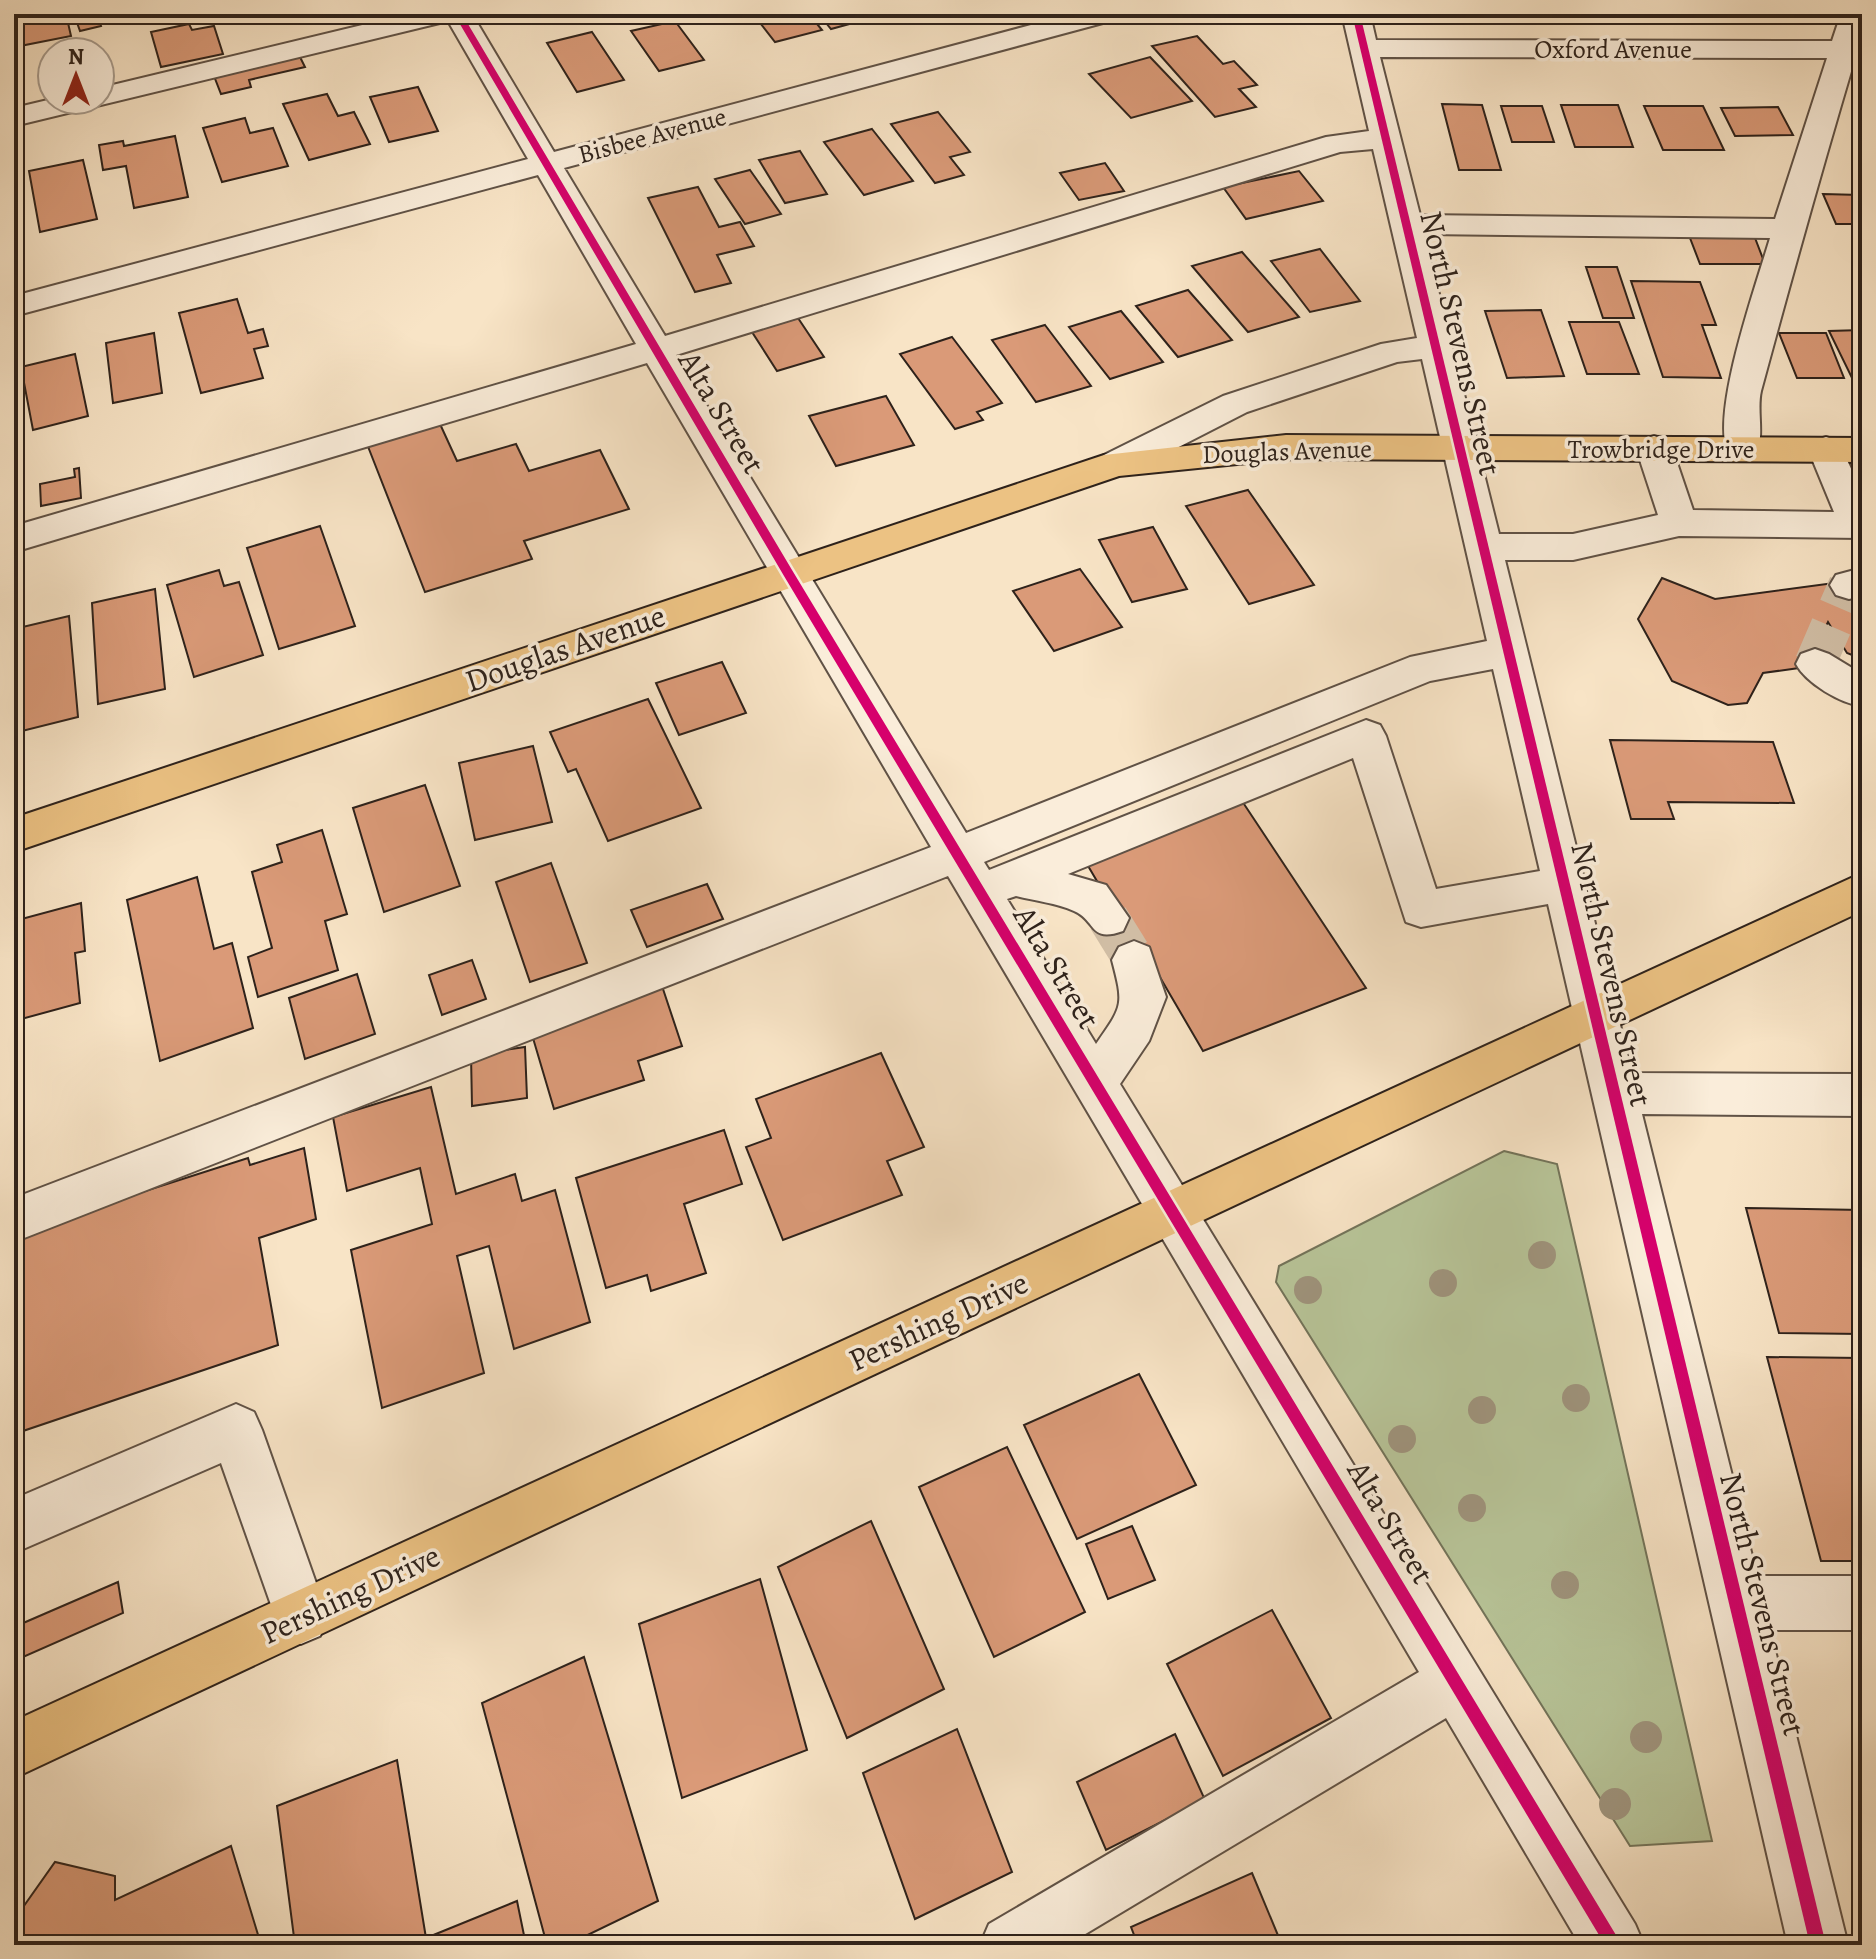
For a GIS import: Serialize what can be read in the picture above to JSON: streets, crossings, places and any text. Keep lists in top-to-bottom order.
{
  "streets": {
    "main road": ["Trowbridge Drive", "Douglas Avenue", "Pershing Drive"],
    "street": [
      "Oxford Avenue",
      "Bisbee Avenue",
      "North Stevens Street",
      "Alta Street"
    ]
  },
  "crossings": [
    ["Oxford Avenue", "North Stevens Street"],
    ["Bisbee Avenue", "Alta Street"],
    ["North Stevens Street", "Trowbridge Drive"],
    ["North Stevens Street", "Douglas Avenue"],
    ["North Stevens Street", "Pershing Drive"],
    ["Alta Street", "Douglas Avenue"],
    ["Alta Street", "Pershing Drive"],
    ["Trowbridge Drive", "Douglas Avenue"]
  ],
  "north": "top"
}
